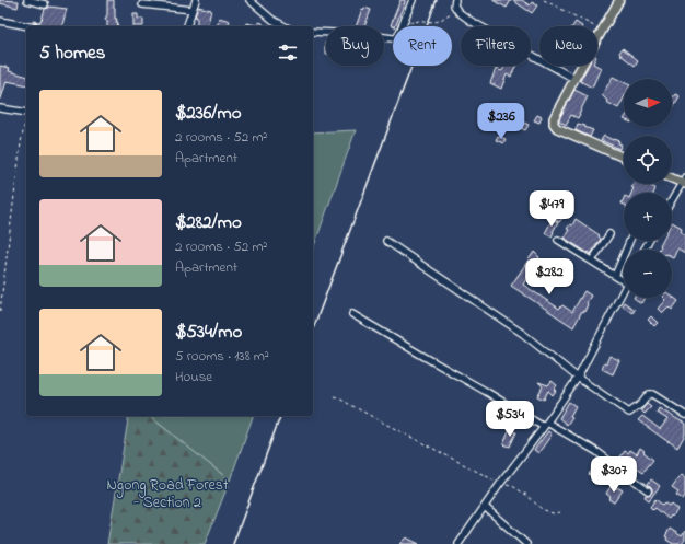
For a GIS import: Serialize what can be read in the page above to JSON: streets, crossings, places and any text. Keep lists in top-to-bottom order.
{
  "parks": ["Ngong Road Forest - Section 2"],
  "north": "right",
  "page": {
    "chip": [
      "Buy",
      "Rent",
      "Filters",
      "New"
    ],
    "heading": "5 homes",
    "map_buttons": ["+", "−"],
    "list": [
      {
        "name": "$236/mo",
        "note": "2 rooms · 52 m² · Apartment"
      },
      {
        "name": "$282/mo",
        "note": "2 rooms · 52 m² · Apartment"
      },
      {
        "name": "$534/mo",
        "note": "5 rooms · 138 m² · House"
      }
    ],
    "price": [
      "$236",
      "$479",
      "$282",
      "$534",
      "$307"
    ]
  }
}
